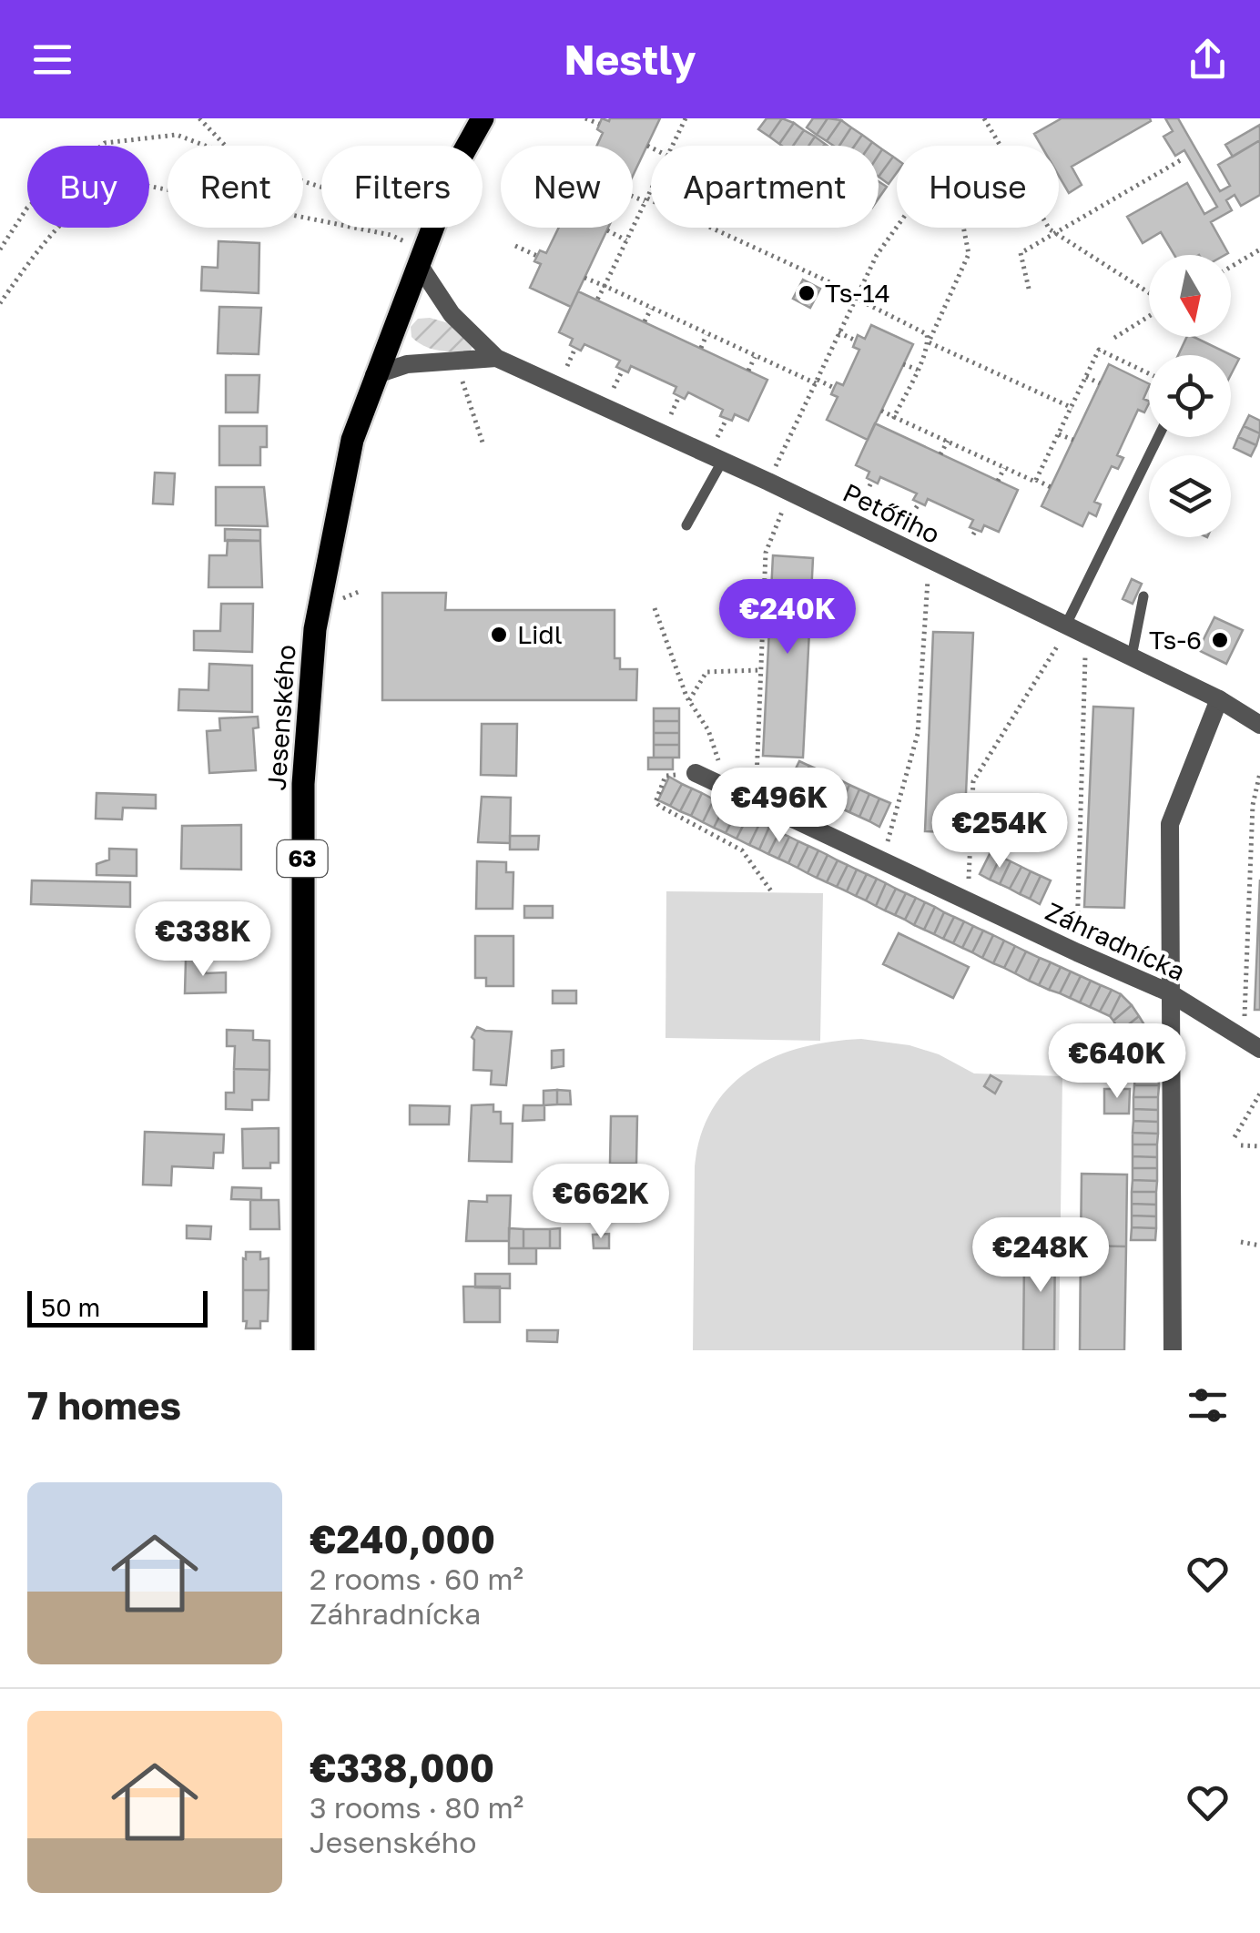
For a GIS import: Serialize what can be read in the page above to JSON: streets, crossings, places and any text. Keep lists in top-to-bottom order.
{
  "streets": {
    "main road": ["Jesenského", "63"],
    "street": ["Petőfiho", "Záhradnícka"]
  },
  "crossings": [
    ["Petőfiho", "Jesenského"]
  ],
  "places": ["Ts-14", "Lidl", "Ts-6"],
  "scale_bar": "50 m",
  "north": "bottom",
  "page": {
    "header": "Nestly",
    "chip": [
      "Buy",
      "Rent",
      "Filters",
      "New",
      "Apartment",
      "House"
    ],
    "price": [
      "€240K",
      "€496K",
      "€254K",
      "€338K",
      "€640K",
      "€662K",
      "€248K"
    ],
    "scale": "50 m",
    "heading": "7 homes",
    "list": [
      {
        "name": "€240,000",
        "note": "2 rooms · 60 m² · Záhradnícka"
      },
      {
        "name": "€338,000",
        "note": "3 rooms · 80 m² · Jesenského"
      }
    ]
  }
}
